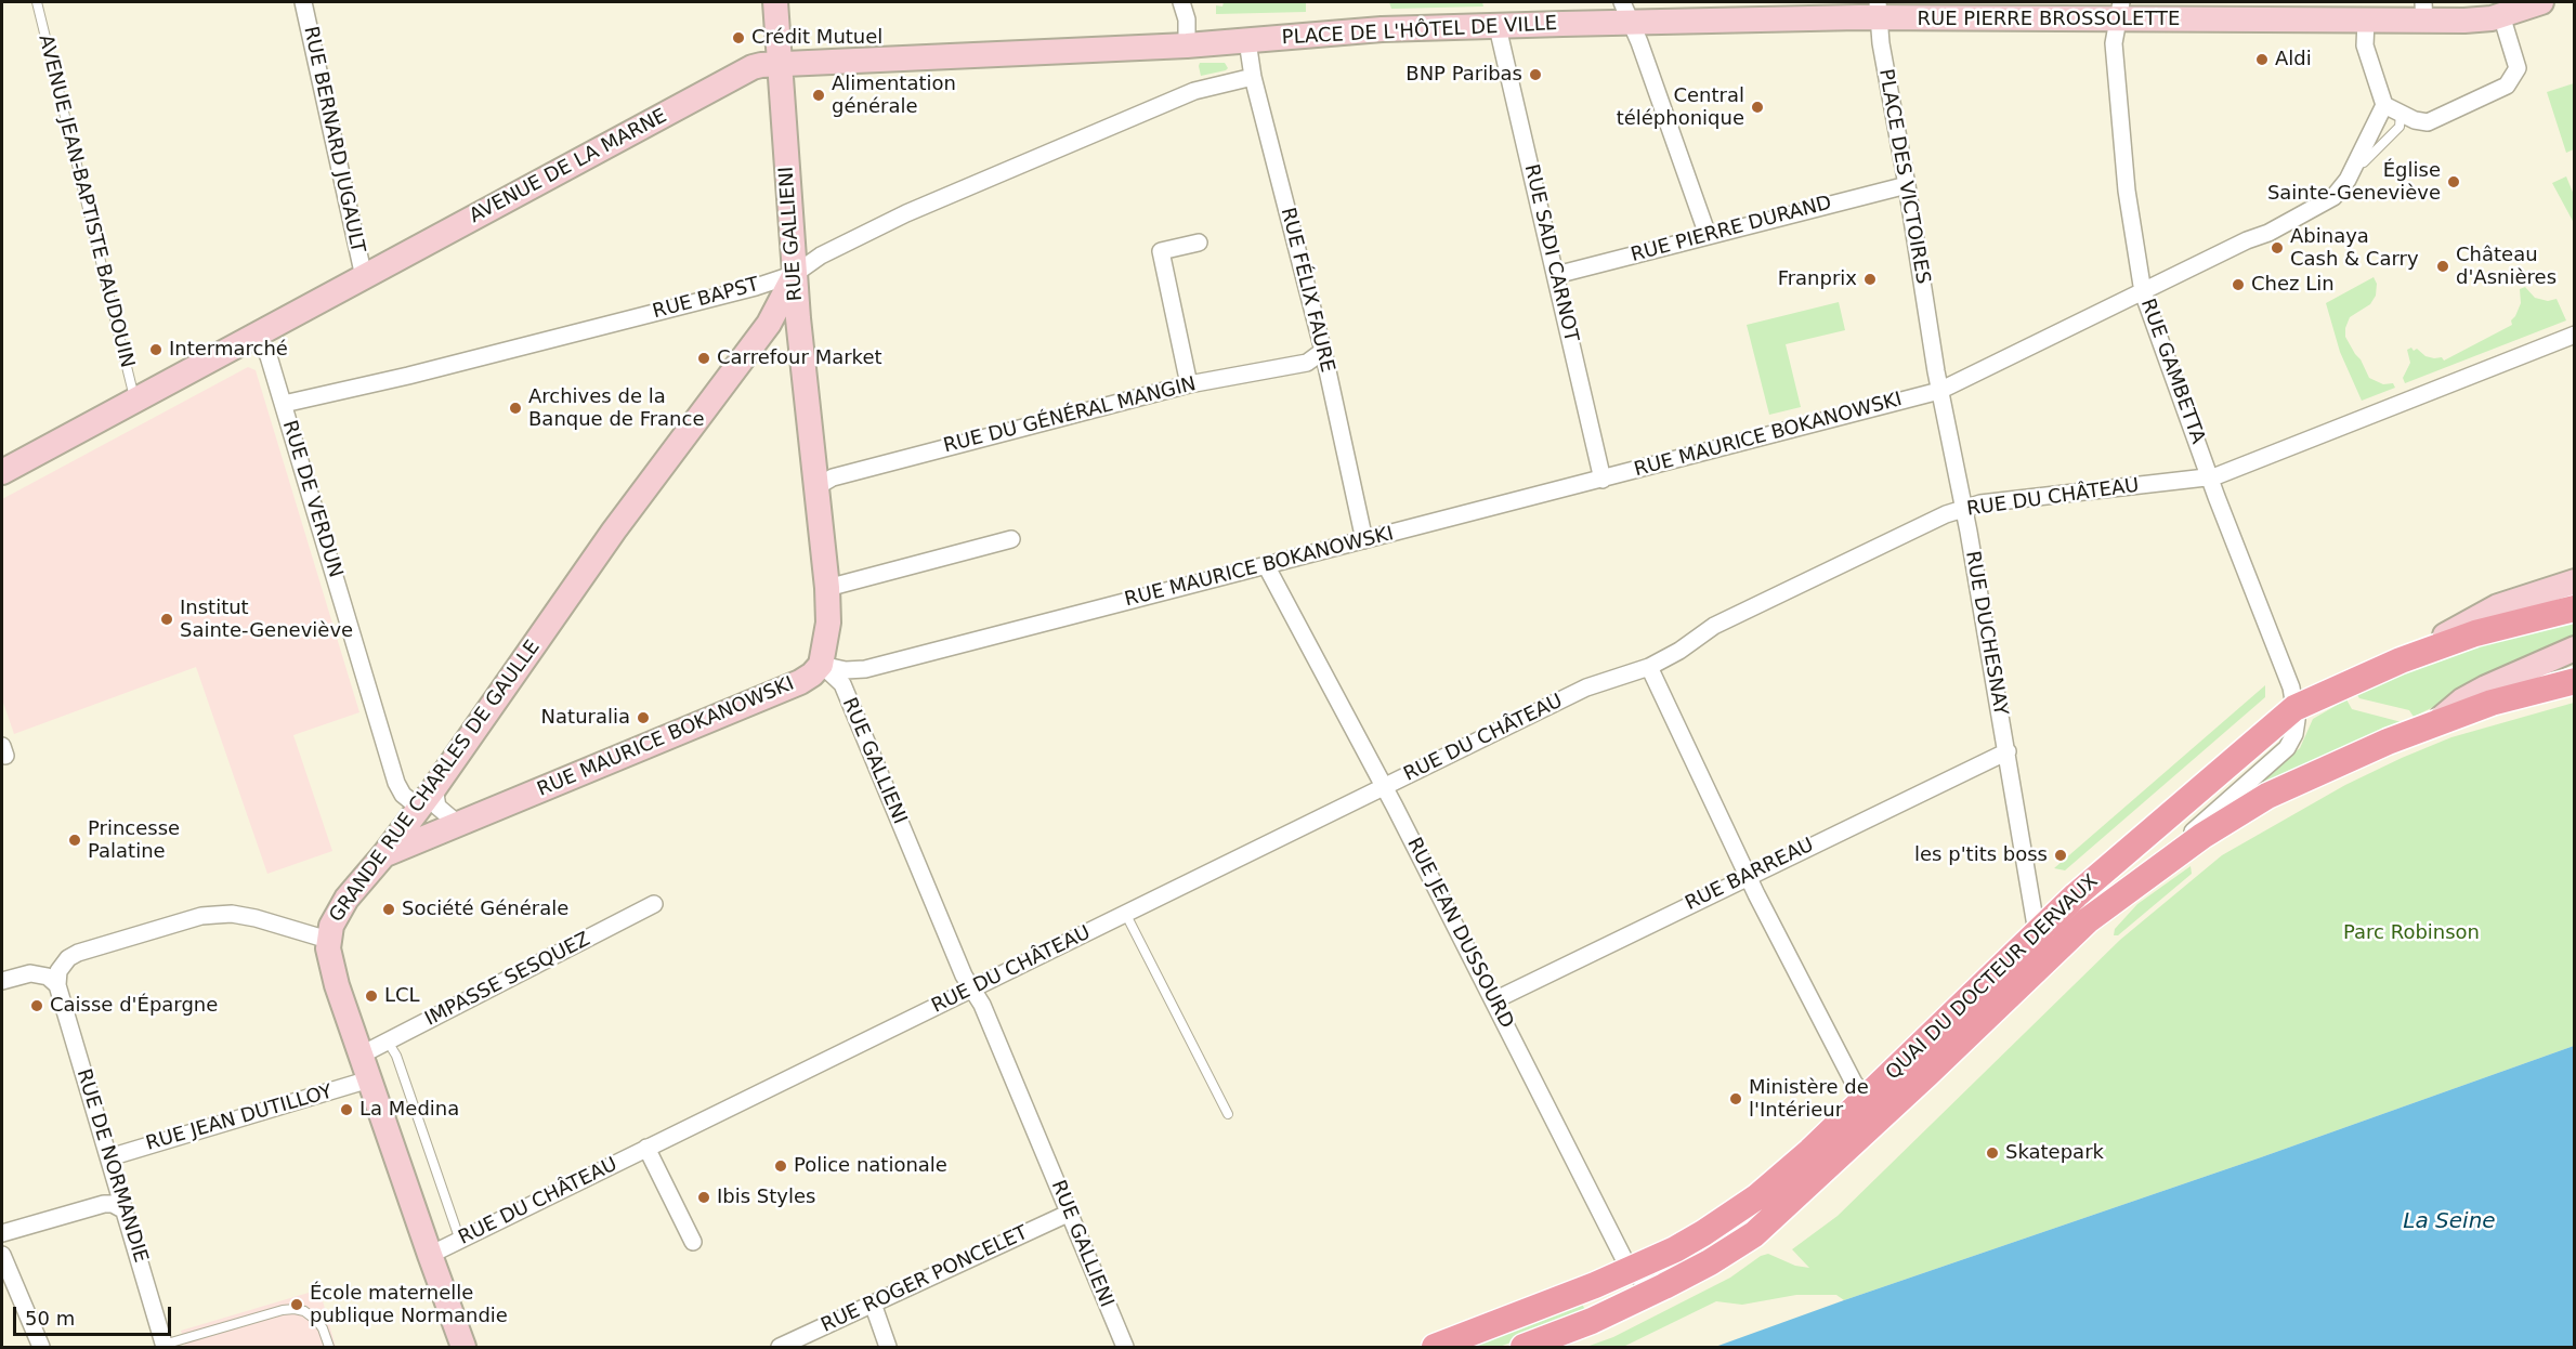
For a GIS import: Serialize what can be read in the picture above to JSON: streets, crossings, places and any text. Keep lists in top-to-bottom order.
{
  "streets": {
    "main road": [
      "RUE PIERRE BROSSOLETTE",
      "PLACE DE L'HÔTEL DE VILLE",
      "AVENUE DE LA MARNE",
      "RUE GALLIENI",
      "RUE MAURICE BOKANOWSKI",
      "GRANDE RUE CHARLES DE GAULLE",
      "QUAI DU DOCTEUR DERVAUX"
    ],
    "street": [
      "RUE BERNARD JUGAULT",
      "PLACE DES VICTOIRES",
      "RUE PIERRE DURAND",
      "RUE SADI CARNOT",
      "RUE FÉLIX FAURE",
      "RUE BAPST",
      "RUE GAMBETTA",
      "RUE DU GÉNÉRAL MANGIN",
      "RUE DU CHÂTEAU",
      "RUE DE VERDUN",
      "RUE DUCHESNAY",
      "RUE BARREAU",
      "RUE JEAN DUSSOURD",
      "IMPASSE SESQUEZ",
      "RUE JEAN DUTILLOY",
      "RUE DE NORMANDIE",
      "RUE ROGER PONCELET"
    ],
    "lane": ["AVENUE JEAN-BAPTISTE BAUDOUIN"]
  },
  "crossings": [
    ["RUE PIERRE BROSSOLETTE", "PLACE DE L'HÔTEL DE VILLE"],
    ["RUE PIERRE BROSSOLETTE", "PLACE DES VICTOIRES"],
    ["RUE PIERRE BROSSOLETTE", "RUE GAMBETTA"],
    ["PLACE DE L'HÔTEL DE VILLE", "AVENUE DE LA MARNE"],
    ["PLACE DE L'HÔTEL DE VILLE", "RUE SADI CARNOT"],
    ["PLACE DE L'HÔTEL DE VILLE", "RUE FÉLIX FAURE"],
    ["RUE BERNARD JUGAULT", "AVENUE DE LA MARNE"],
    ["AVENUE DE LA MARNE", "AVENUE JEAN-BAPTISTE BAUDOUIN"],
    ["AVENUE DE LA MARNE", "RUE GALLIENI"],
    ["AVENUE DE LA MARNE", "RUE DE VERDUN"],
    ["PLACE DES VICTOIRES", "RUE PIERRE DURAND"],
    ["PLACE DES VICTOIRES", "RUE DUCHESNAY"],
    ["RUE PIERRE DURAND", "RUE SADI CARNOT"],
    ["RUE GALLIENI", "RUE BAPST"],
    ["RUE GALLIENI", "RUE DU GÉNÉRAL MANGIN"],
    ["RUE GALLIENI", "RUE MAURICE BOKANOWSKI"],
    ["RUE GALLIENI", "RUE DU CHÂTEAU"],
    ["RUE GALLIENI", "GRANDE RUE CHARLES DE GAULLE"],
    ["RUE GALLIENI", "RUE ROGER PONCELET"],
    ["RUE SADI CARNOT", "RUE MAURICE BOKANOWSKI"],
    ["RUE FÉLIX FAURE", "RUE BAPST"],
    ["RUE FÉLIX FAURE", "RUE DU GÉNÉRAL MANGIN"],
    ["RUE FÉLIX FAURE", "RUE MAURICE BOKANOWSKI"],
    ["RUE BAPST", "RUE DE VERDUN"],
    ["RUE BAPST", "GRANDE RUE CHARLES DE GAULLE"],
    ["RUE GAMBETTA", "RUE MAURICE BOKANOWSKI"],
    ["RUE GAMBETTA", "RUE DU CHÂTEAU"],
    ["RUE GAMBETTA", "QUAI DU DOCTEUR DERVAUX"],
    ["RUE MAURICE BOKANOWSKI", "RUE DE VERDUN"],
    ["RUE MAURICE BOKANOWSKI", "RUE DUCHESNAY"],
    ["RUE MAURICE BOKANOWSKI", "GRANDE RUE CHARLES DE GAULLE"],
    ["RUE MAURICE BOKANOWSKI", "RUE JEAN DUSSOURD"],
    ["RUE DU CHÂTEAU", "RUE DUCHESNAY"],
    ["RUE DU CHÂTEAU", "GRANDE RUE CHARLES DE GAULLE"],
    ["RUE DU CHÂTEAU", "RUE JEAN DUSSOURD"],
    ["RUE DE VERDUN", "GRANDE RUE CHARLES DE GAULLE"],
    ["RUE DUCHESNAY", "RUE BARREAU"],
    ["RUE DUCHESNAY", "QUAI DU DOCTEUR DERVAUX"],
    ["GRANDE RUE CHARLES DE GAULLE", "IMPASSE SESQUEZ"],
    ["GRANDE RUE CHARLES DE GAULLE", "RUE JEAN DUTILLOY"],
    ["RUE BARREAU", "RUE JEAN DUSSOURD"],
    ["RUE JEAN DUSSOURD", "QUAI DU DOCTEUR DERVAUX"],
    ["RUE JEAN DUTILLOY", "RUE DE NORMANDIE"]
  ],
  "water": ["La Seine"],
  "parks": ["Parc Robinson"],
  "places": [
    "Crédit Mutuel",
    "Aldi",
    "BNP Paribas",
    "Alimentation générale",
    "Central téléphonique",
    "Église Sainte-Geneviève",
    "Abinaya Cash & Carry",
    "Château d'Asnières",
    "Franprix",
    "Chez Lin",
    "Intermarché",
    "Carrefour Market",
    "Archives de la Banque de France",
    "Institut Sainte-Geneviève",
    "Naturalia",
    "Princesse Palatine",
    "les p'tits boss",
    "Société Générale",
    "LCL",
    "Caisse d'Épargne",
    "Ministère de l'Intérieur",
    "La Medina",
    "Skatepark",
    "Police nationale",
    "Ibis Styles",
    "École maternelle publique Normandie"
  ],
  "scale_bar": "50 m"
}
